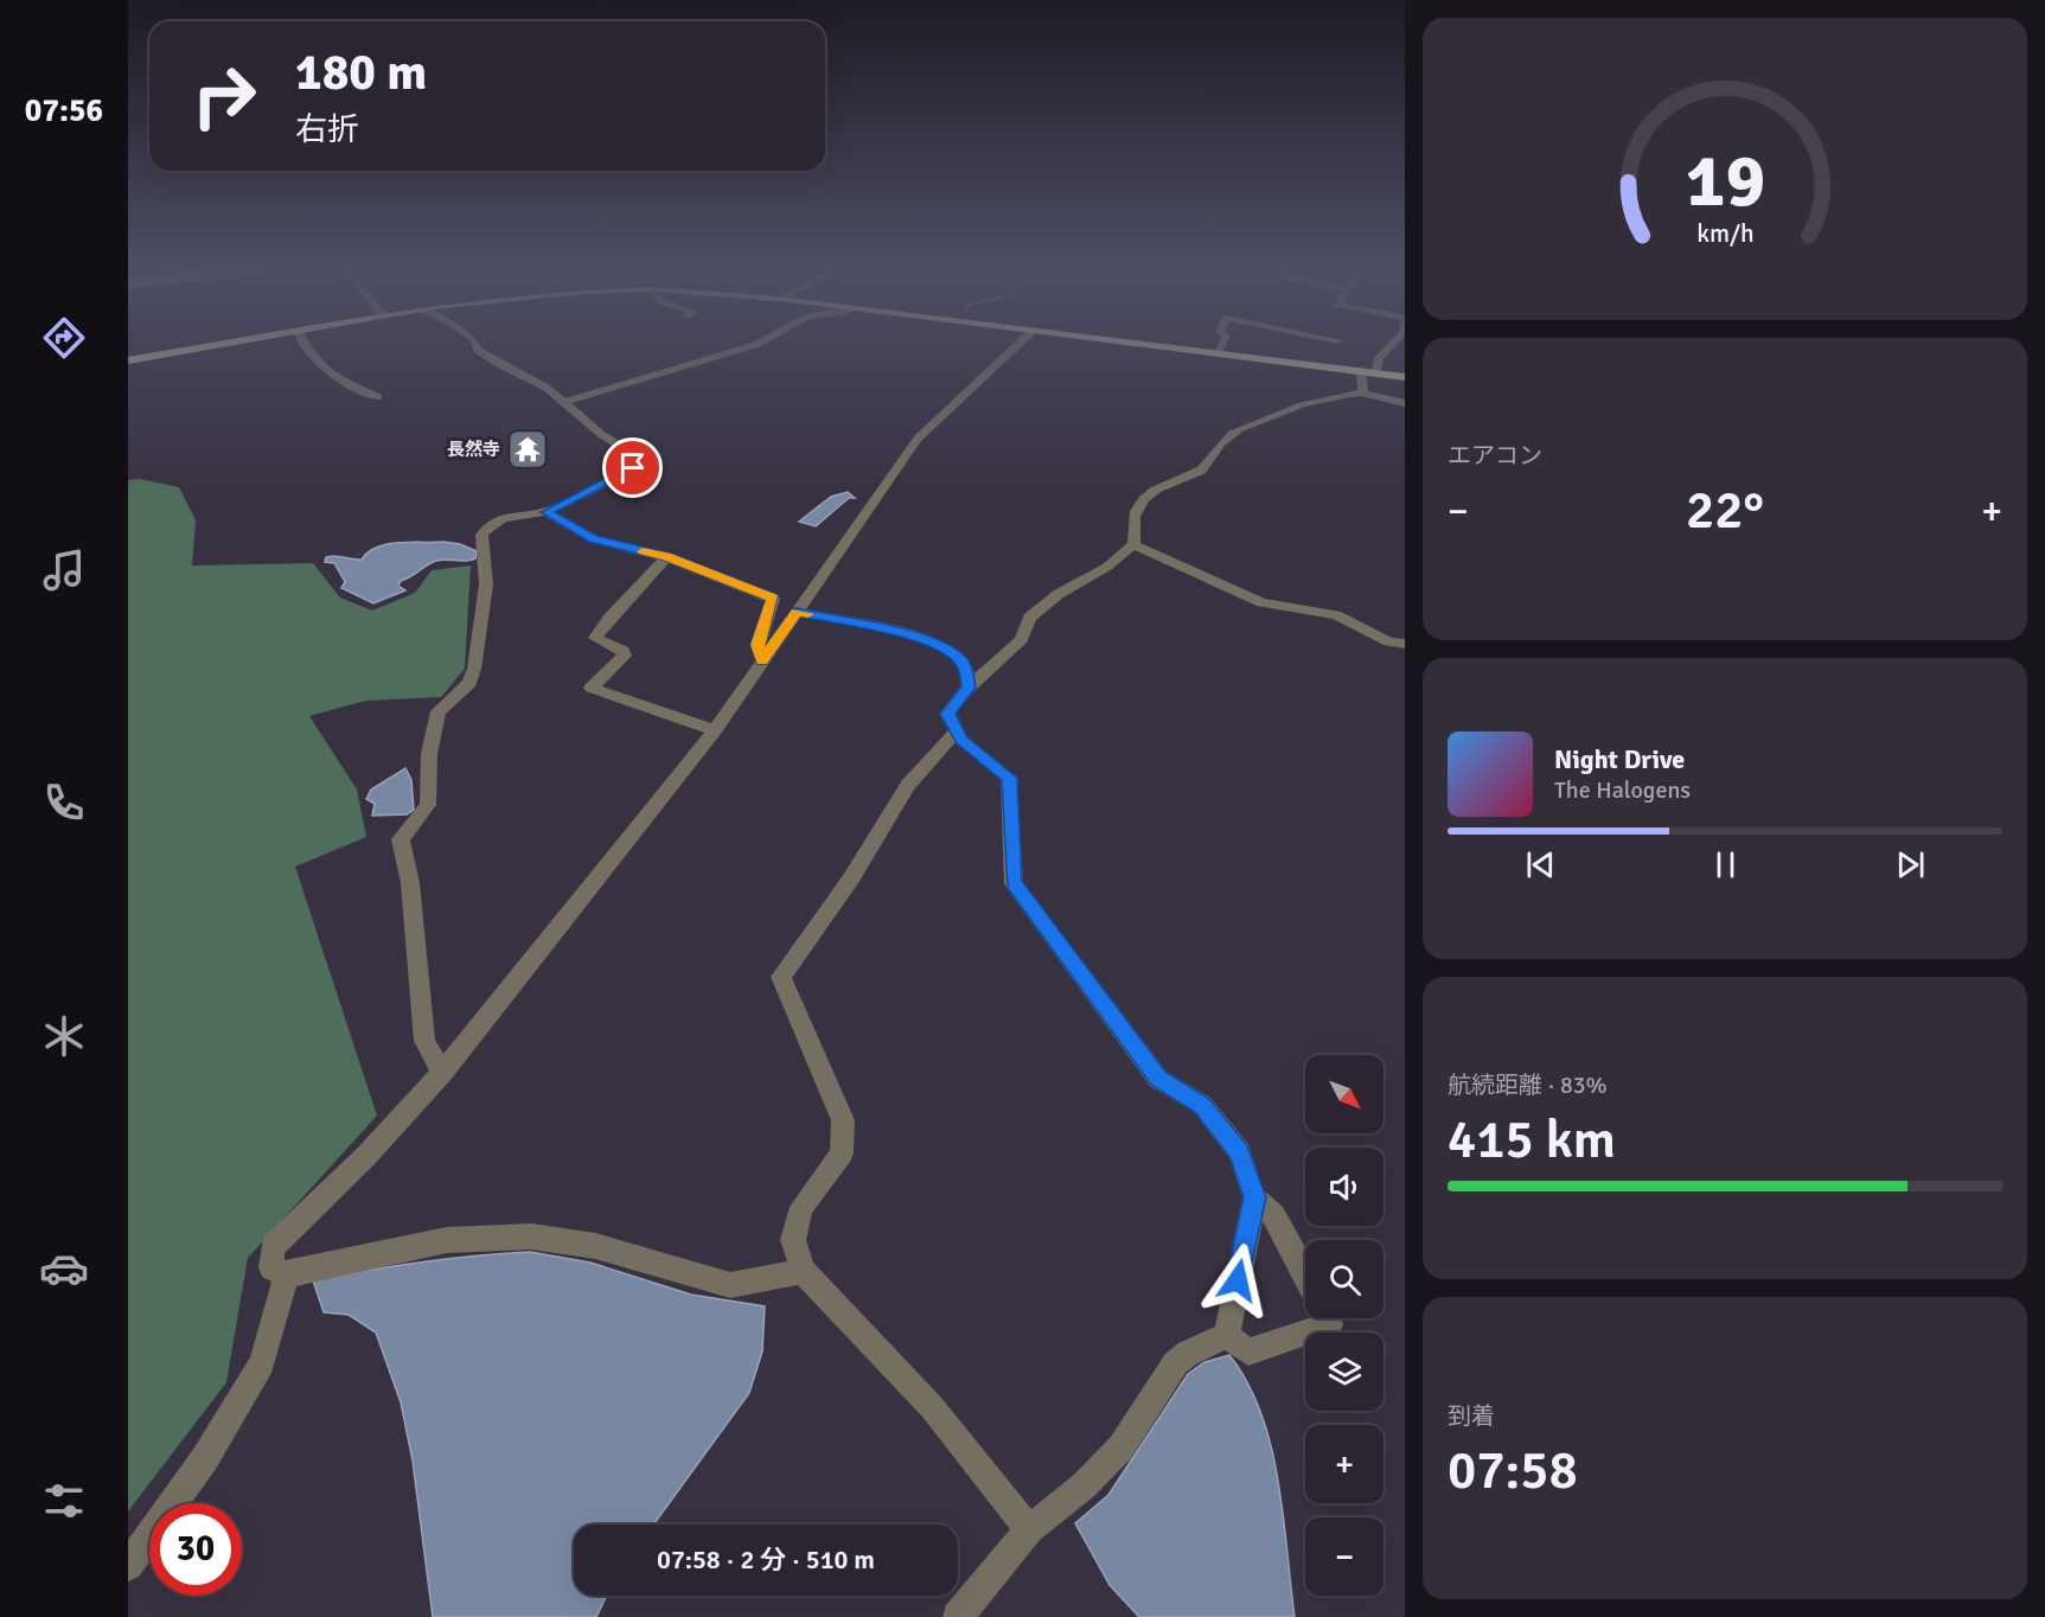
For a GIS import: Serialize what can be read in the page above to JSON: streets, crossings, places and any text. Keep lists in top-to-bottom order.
{
  "places": {
    "temple": ["長然寺"]
  },
  "north": "bottom right",
  "page": {
    "tabs": "07:56",
    "turn": ["180 m", "右折"],
    "tile": [
      "エアコン",
      ["航続距離 · 83%", "415 km"],
      ["到着", "07:58"]
    ],
    "heat": ["−", "22°", "+"],
    "song": ["Night Drive", "The Halogens"],
    "map_buttons": ["+", "−"],
    "limit": "30",
    "trip": "07:58 · 2 分 · 510 m",
    "gauge": ["19", "km/h"]
  }
}
